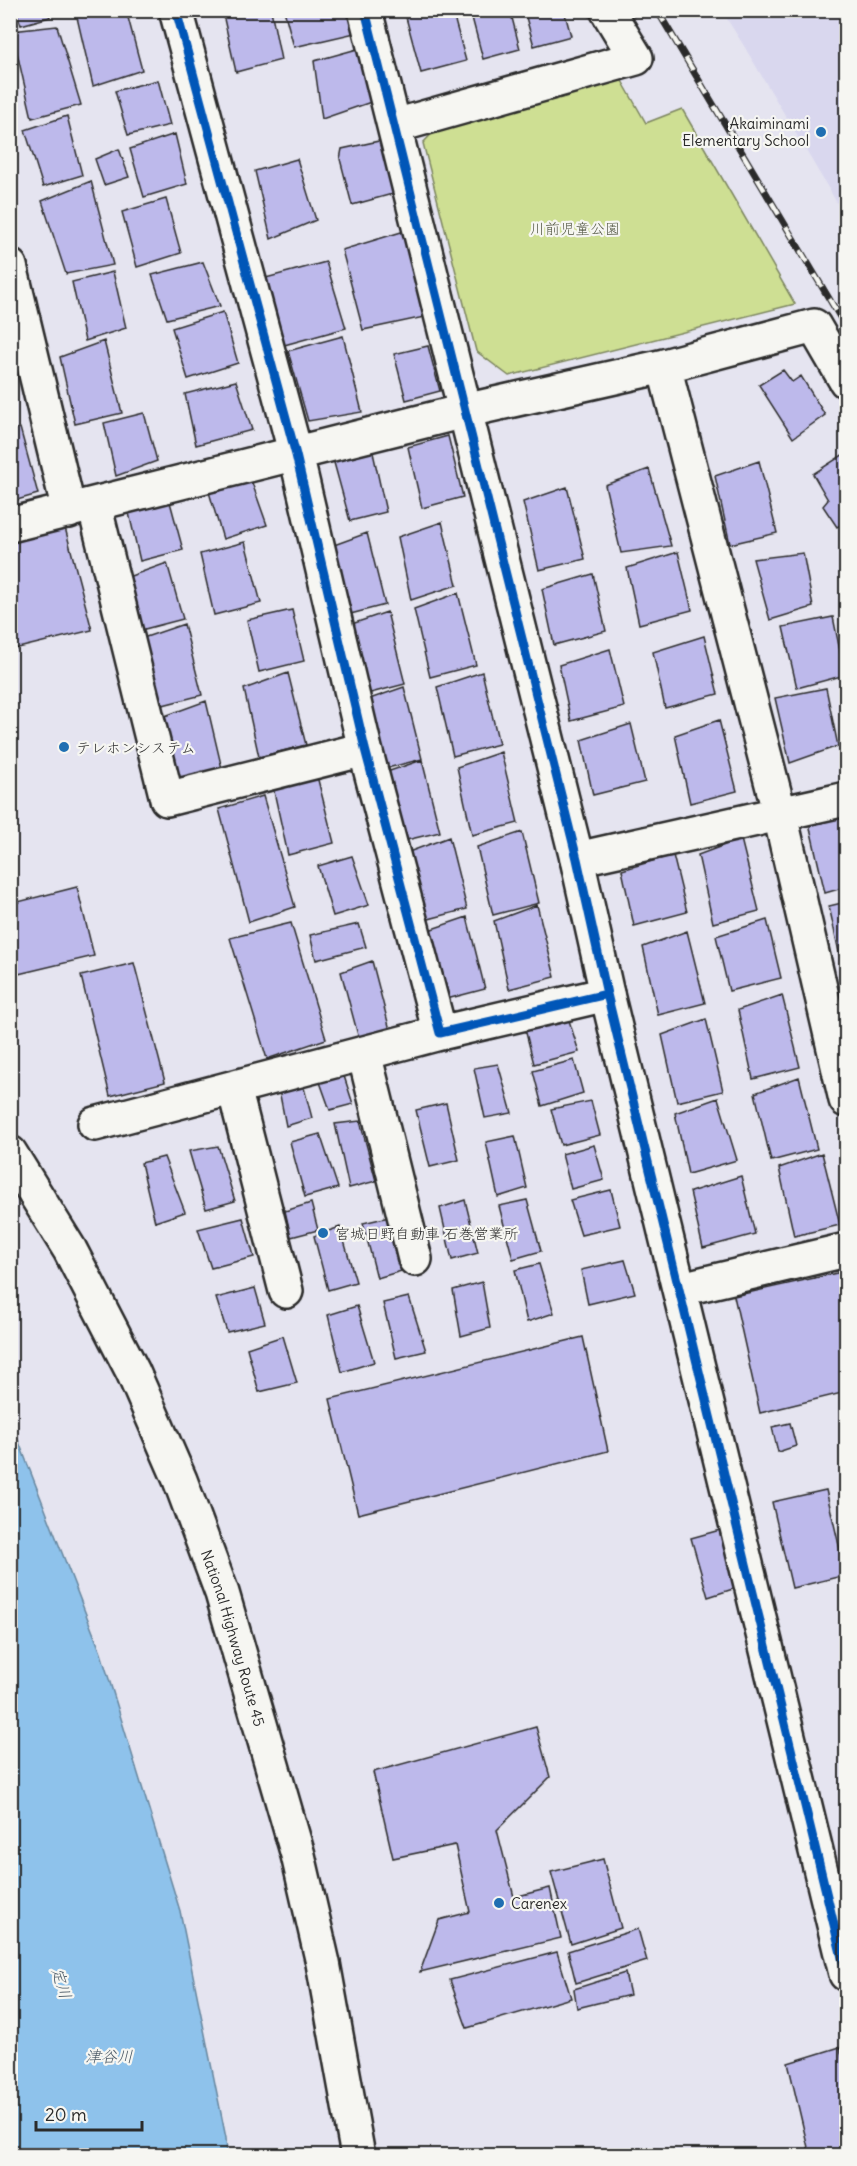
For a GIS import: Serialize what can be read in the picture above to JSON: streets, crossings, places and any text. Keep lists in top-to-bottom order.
{
  "streets": {
    "main road": ["National Highway Route 45"]
  },
  "water": ["定川", "津谷川"],
  "parks": ["川前児童公園"],
  "places": [
    "Akaiminami Elementary School",
    "テレホンシステム",
    "宮城日野自動車 石巻営業所",
    "Carenex"
  ],
  "scale_bar": "20 m"
}
